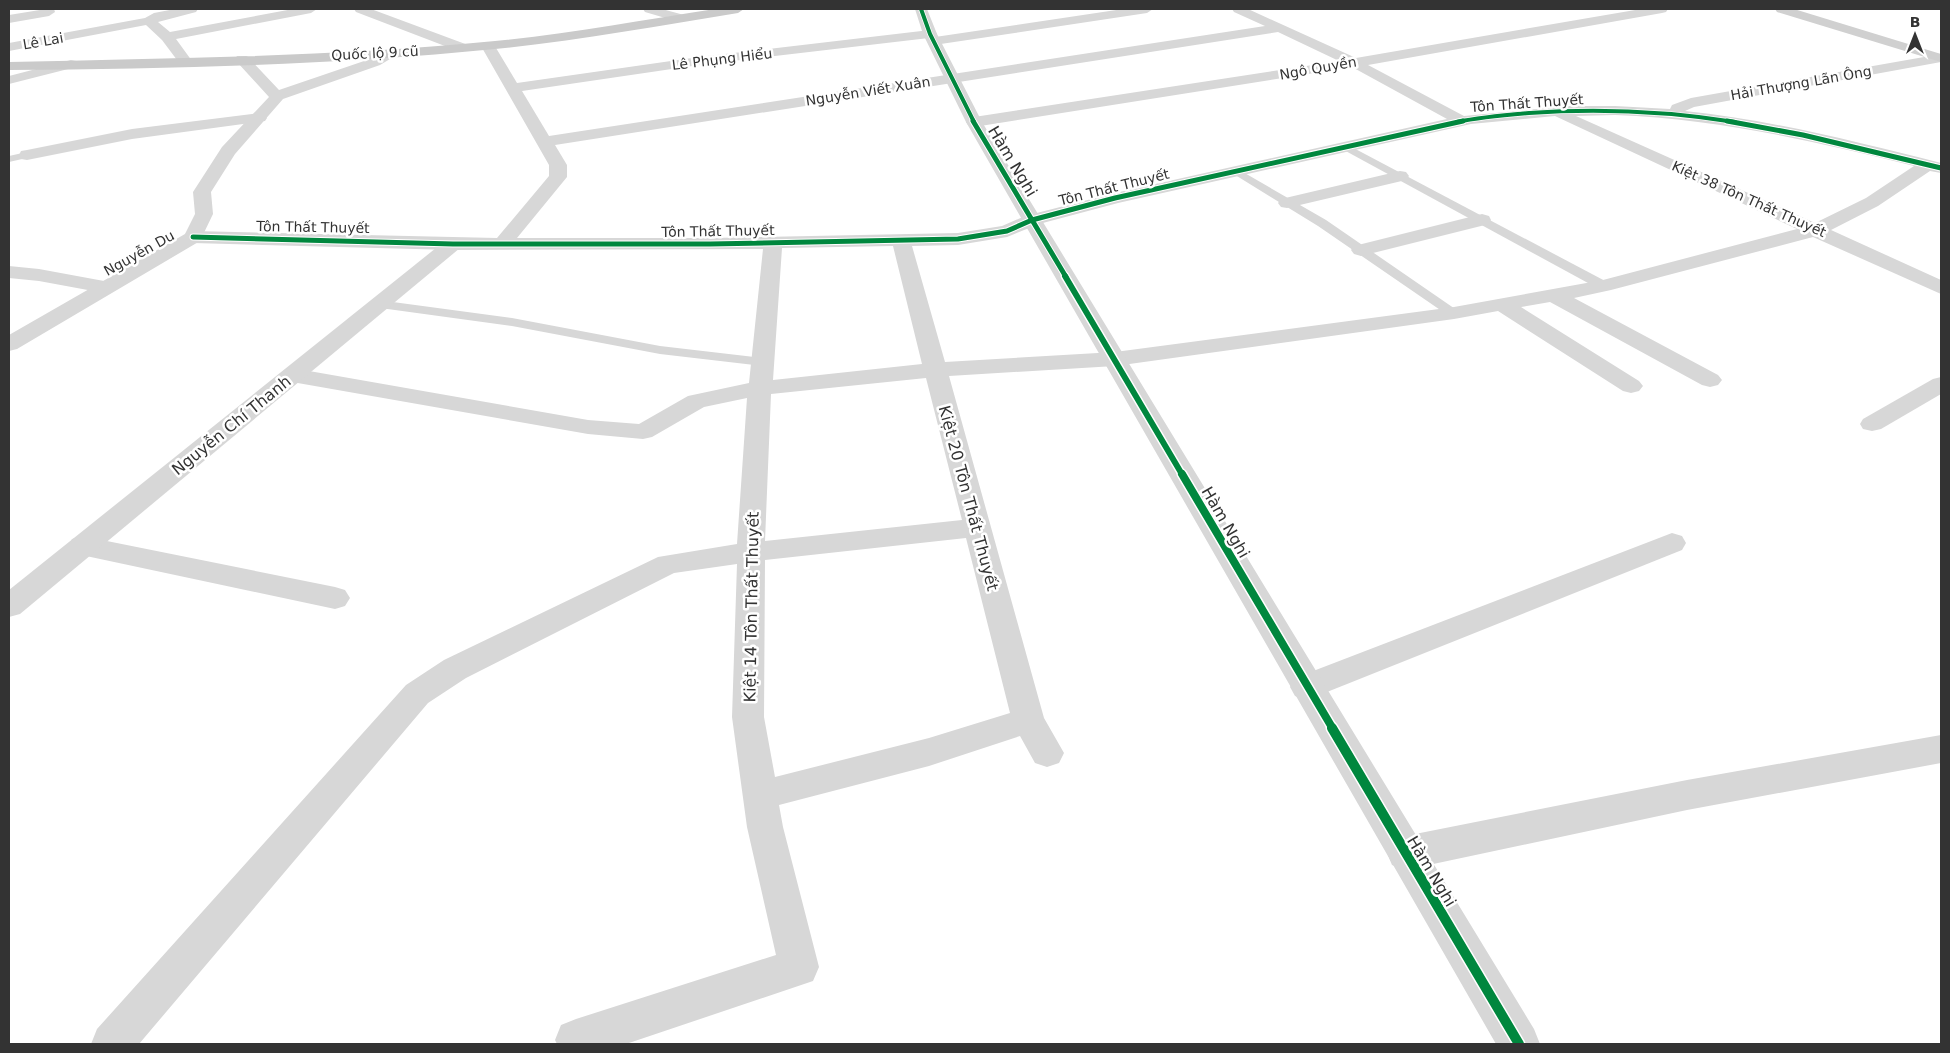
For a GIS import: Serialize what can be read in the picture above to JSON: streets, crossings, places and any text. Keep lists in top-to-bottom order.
{
  "streets": {
    "main road": ["Quốc lộ 9 cũ"],
    "street": [
      "Lê Lai",
      "Lê Phụng Hiểu",
      "Ngô Quyền",
      "Hải Thượng Lãn Ông",
      "Nguyễn Viết Xuân",
      "Tôn Thất Thuyết",
      "Hàm Nghi",
      "Kiệt 38 Tôn Thất Thuyết",
      "Nguyễn Du",
      "Nguyễn Chí Thanh",
      "Kiệt 20 Tôn Thất Thuyết",
      "Kiệt 14 Tôn Thất Thuyết"
    ]
  },
  "crossings": [
    ["Quốc lộ 9 cũ", "Nguyễn Du"],
    ["Lê Phụng Hiểu", "Hàm Nghi"],
    ["Ngô Quyền", "Hàm Nghi"],
    ["Hải Thượng Lãn Ông", "Tôn Thất Thuyết"],
    ["Nguyễn Viết Xuân", "Hàm Nghi"],
    ["Tôn Thất Thuyết", "Hàm Nghi"],
    ["Tôn Thất Thuyết", "Kiệt 38 Tôn Thất Thuyết"],
    ["Tôn Thất Thuyết", "Nguyễn Du"],
    ["Tôn Thất Thuyết", "Nguyễn Chí Thanh"],
    ["Tôn Thất Thuyết", "Kiệt 20 Tôn Thất Thuyết"],
    ["Tôn Thất Thuyết", "Kiệt 14 Tôn Thất Thuyết"]
  ],
  "north": "top"
}
